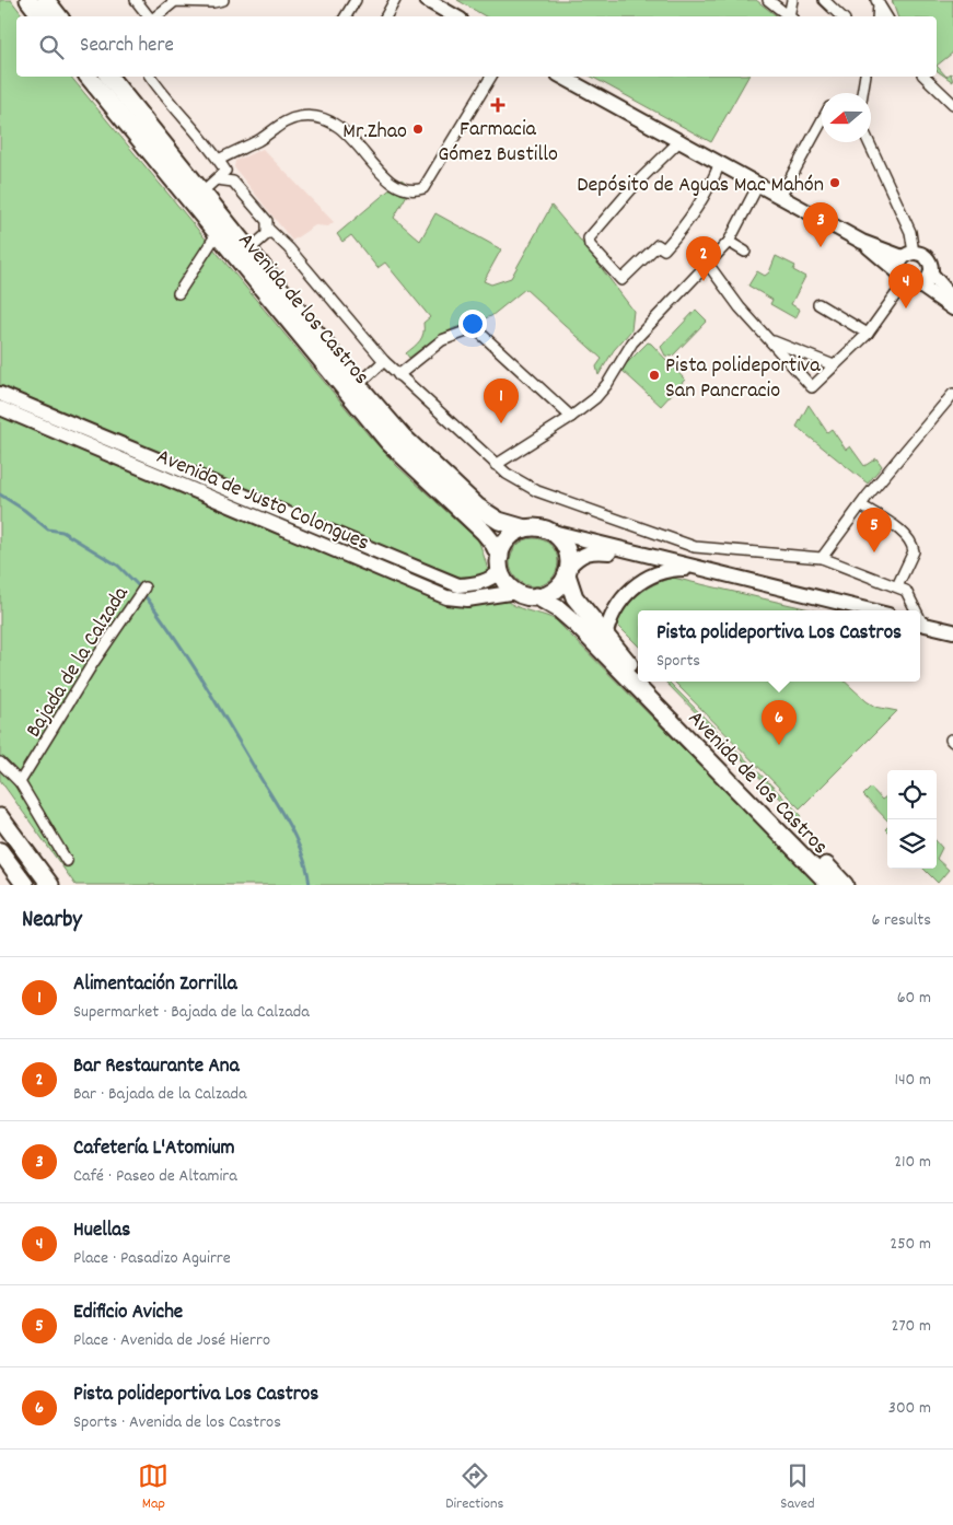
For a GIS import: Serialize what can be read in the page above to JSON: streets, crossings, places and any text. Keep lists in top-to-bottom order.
{
  "streets": {
    "main road": ["Avenida de los Castros", "Avenida de Justo Colongues"],
    "street": ["Bajada de la Calzada"]
  },
  "crossings": [
    ["Avenida de los Castros", "Avenida de Justo Colongues"]
  ],
  "places": {
    "health": ["Farmacia Gómez Bustillo"],
    "other": ["Mr.Zhao", "Depósito de Aguas Mac Mahón", "Pista polideportiva San Pancracio"]
  },
  "north": "left",
  "page": {
    "search": "Search here",
    "pins": [
      "3",
      "2",
      "4",
      "1",
      "5",
      "6"
    ],
    "popup": ["Pista polideportiva Los Castros", "Sports"],
    "heading": ["Nearby", "6 results"],
    "list": [
      {
        "mark": "1",
        "name": "Alimentación Zorrilla",
        "note": "Supermarket · Bajada de la Calzada",
        "value": "60 m"
      },
      {
        "mark": "2",
        "name": "Bar Restaurante Ana",
        "note": "Bar · Bajada de la Calzada",
        "value": "140 m"
      },
      {
        "mark": "3",
        "name": "Cafetería L'Atomium",
        "note": "Café · Paseo de Altamira",
        "value": "210 m"
      },
      {
        "mark": "4",
        "name": "Huellas",
        "note": "Place · Pasadizo Aguirre",
        "value": "250 m"
      },
      {
        "mark": "5",
        "name": "Edificio Aviche",
        "note": "Place · Avenida de José Hierro",
        "value": "270 m"
      },
      {
        "mark": "6",
        "name": "Pista polideportiva Los Castros",
        "note": "Sports · Avenida de los Castros",
        "value": "300 m"
      }
    ],
    "nav": ["Map", "Directions", "Saved"]
  }
}
